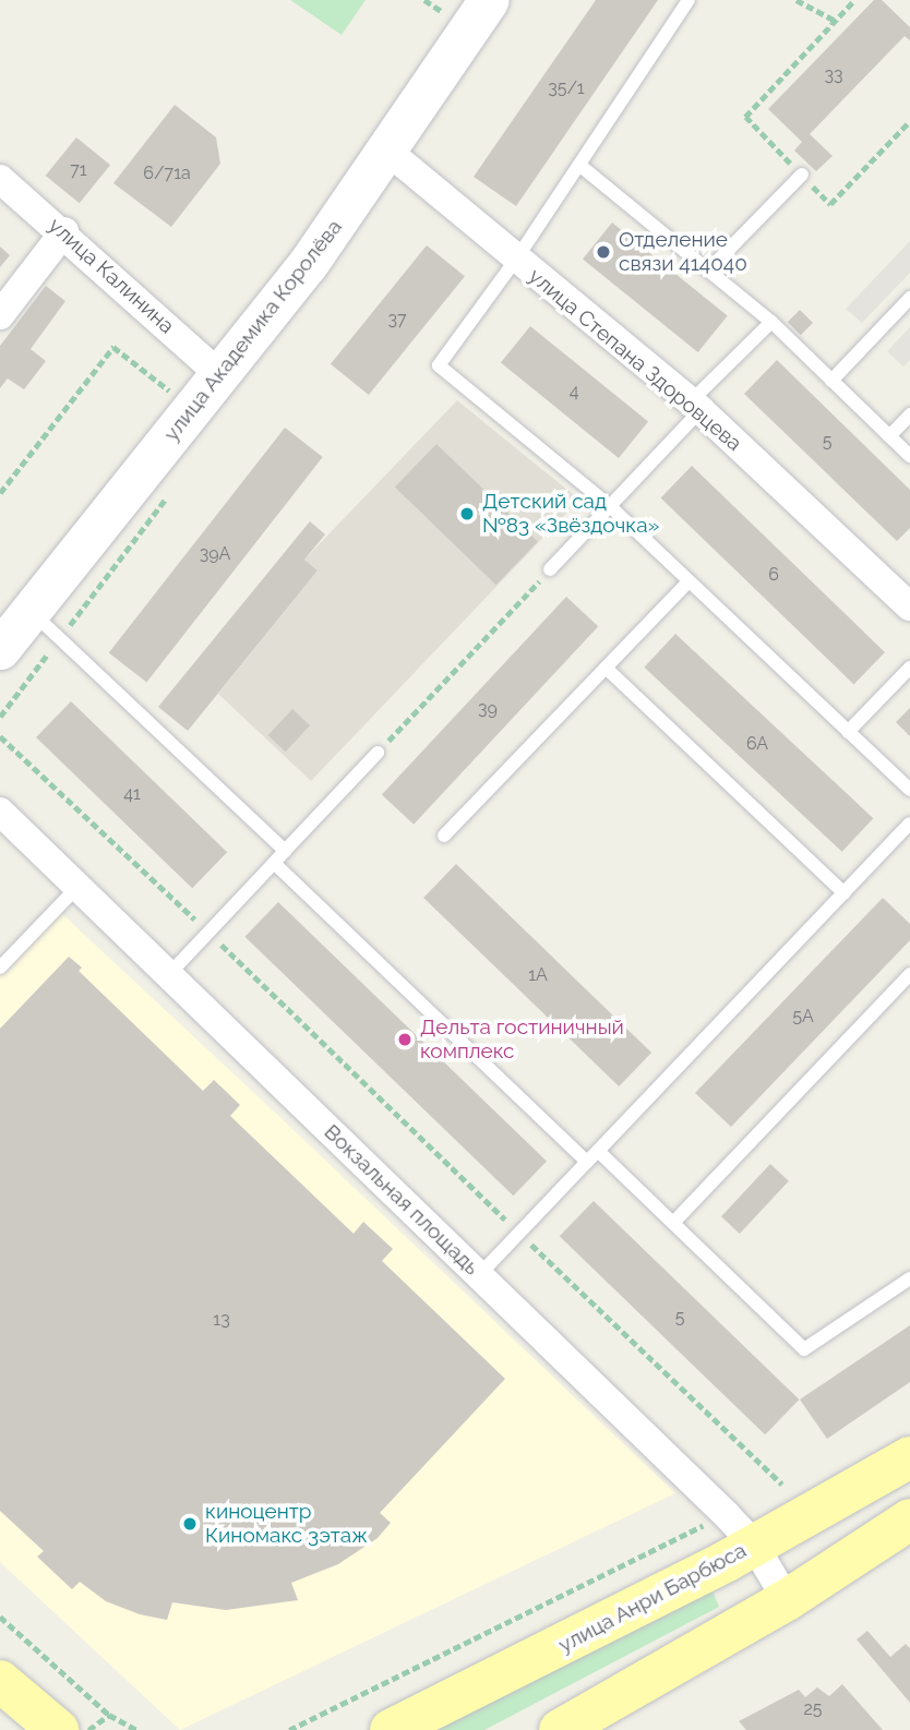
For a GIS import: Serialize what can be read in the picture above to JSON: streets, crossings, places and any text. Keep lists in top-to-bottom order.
{
  "streets": {
    "main road": ["улица Академика Королёва", "улица Анри Барбюса"],
    "street": ["улица Калинина", "улица Степана Здоровцева", "Вокзальная площадь"]
  },
  "crossings": [
    ["улица Калинина", "улица Академика Королёва"],
    ["улица Академика Королёва", "улица Степана Здоровцева"],
    ["Вокзальная площадь", "улица Анри Барбюса"]
  ],
  "places": [
    "Отделение связи 414040",
    "Детский сад №83 «Звёздочка»",
    "Дельта гостиничный комплекс",
    "киноцентр Киномакс 3этаж"
  ],
  "house_numbers": [
    "33",
    "35/1",
    "71",
    "6/71а",
    "37",
    "4",
    "5",
    "39А",
    "6",
    "39",
    "6А",
    "41",
    "1А",
    "5А",
    "5",
    "13",
    "25"
  ]
}
